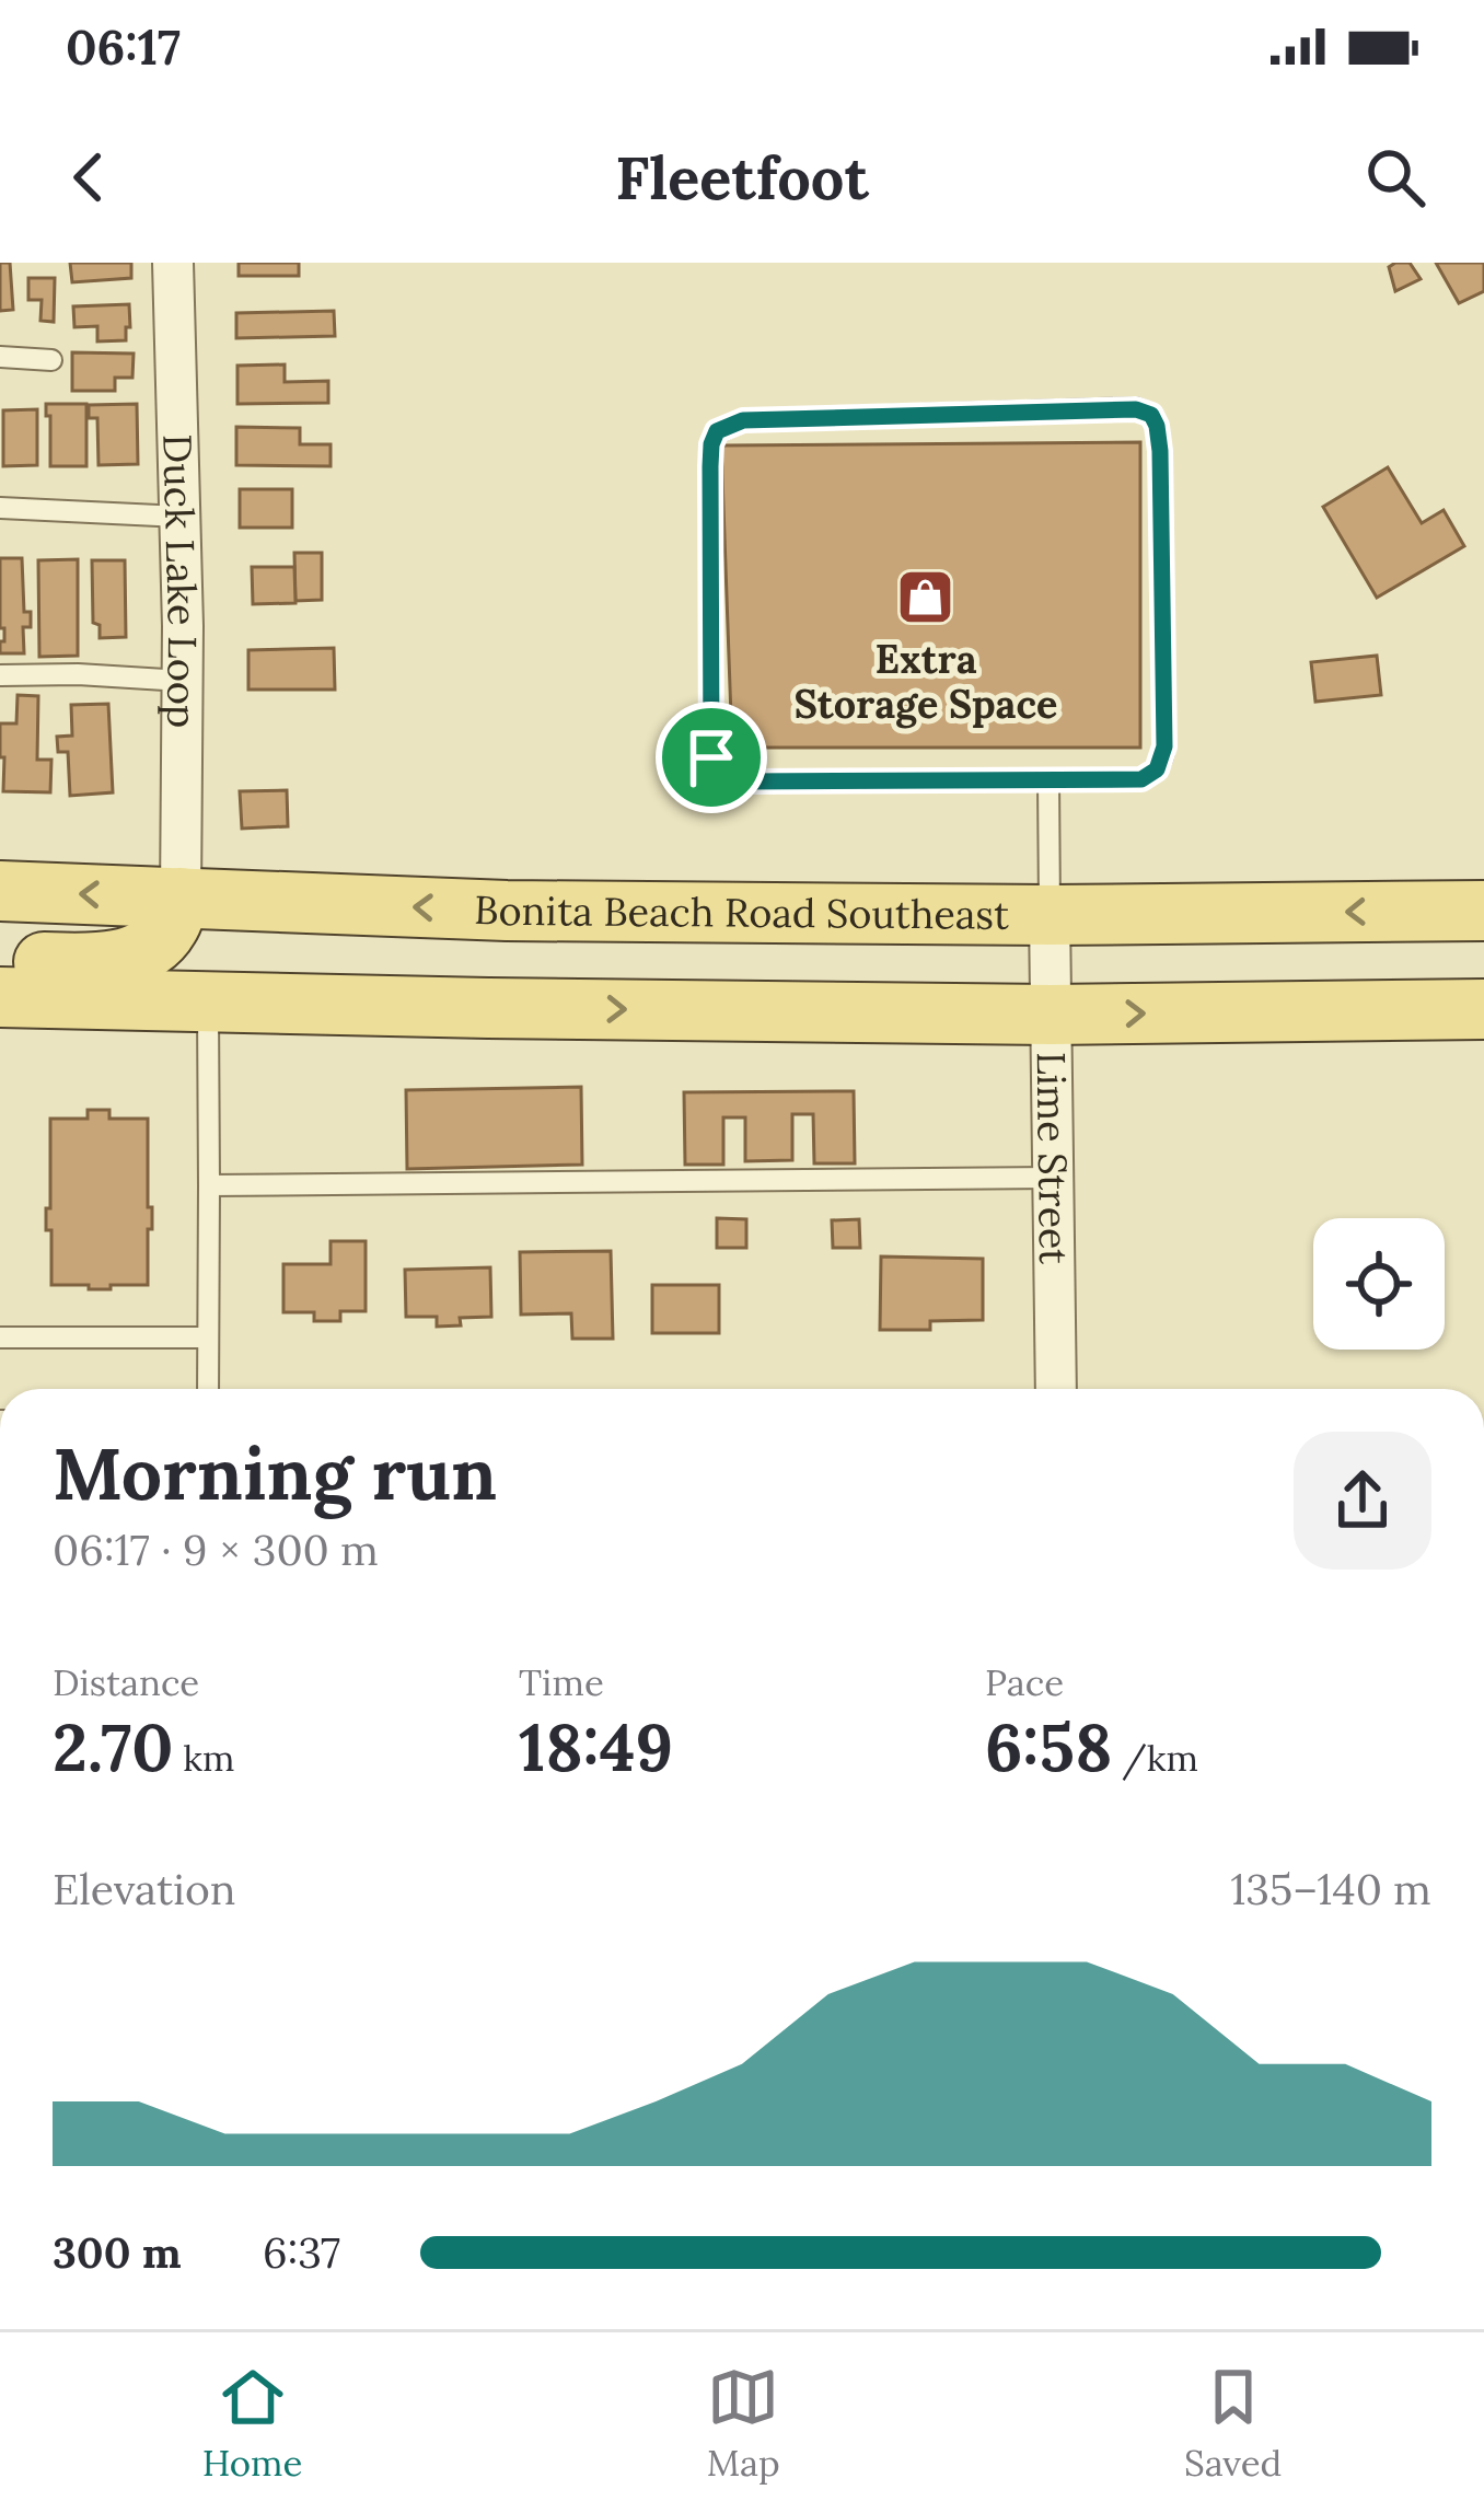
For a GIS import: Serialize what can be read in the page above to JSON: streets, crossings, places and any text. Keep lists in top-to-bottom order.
{
  "streets": {
    "main road": ["Bonita Beach Road Southeast"],
    "street": ["Duck Lake Loop", "Lime Street"]
  },
  "crossings": [
    ["Duck Lake Loop", "Bonita Beach Road Southeast"],
    ["Bonita Beach Road Southeast", "Lime Street"]
  ],
  "places": {
    "shop": ["Extra Storage Space"]
  },
  "page": {
    "status": "06:17",
    "header": "Fleetfoot",
    "heading": ["Morning run", "06:17 · 9 × 300 m"],
    "stats": [
      ["Distance", "2.70 km"],
      ["Time", "18:49"],
      ["Pace", "6:58 /km"]
    ],
    "chart": ["Elevation", "135–140 m"],
    "list": [
      {
        "name": "300 m",
        "note": "6:37"
      }
    ],
    "tabs": ["Home", "Map", "Saved"]
  }
}
